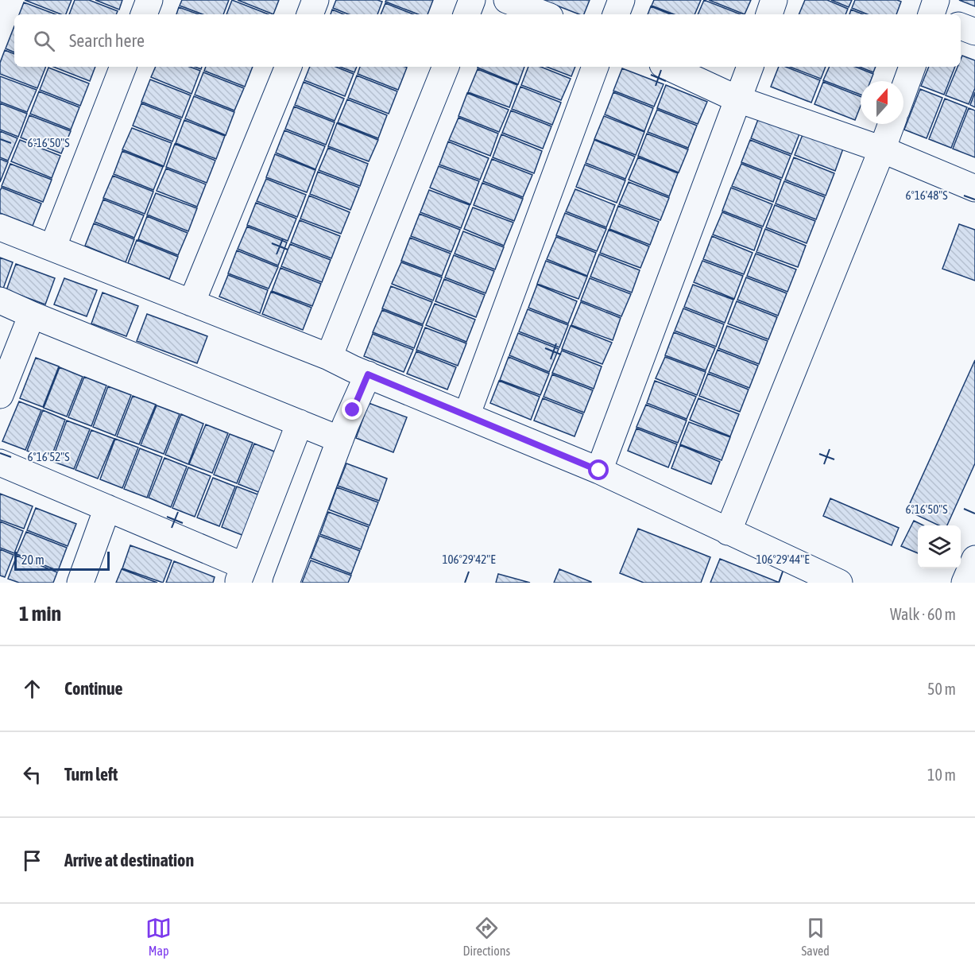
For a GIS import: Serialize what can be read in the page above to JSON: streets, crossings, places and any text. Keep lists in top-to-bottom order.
{
  "scale_bar": "20 m",
  "north": "top",
  "page": {
    "search": "Search here",
    "scale": "20 m",
    "heading": ["1 min", "Walk · 60 m"],
    "list": [
      ["Continue", "50 m"],
      ["Turn left", "10 m"],
      "Arrive at destination"
    ],
    "nav": ["Map", "Directions", "Saved"]
  },
  "coordinates": [
    "6°16'50\"S",
    "6°16'48\"S",
    "6°16'52\"S",
    "106°29'42\"E",
    "106°29'44\"E"
  ]
}
